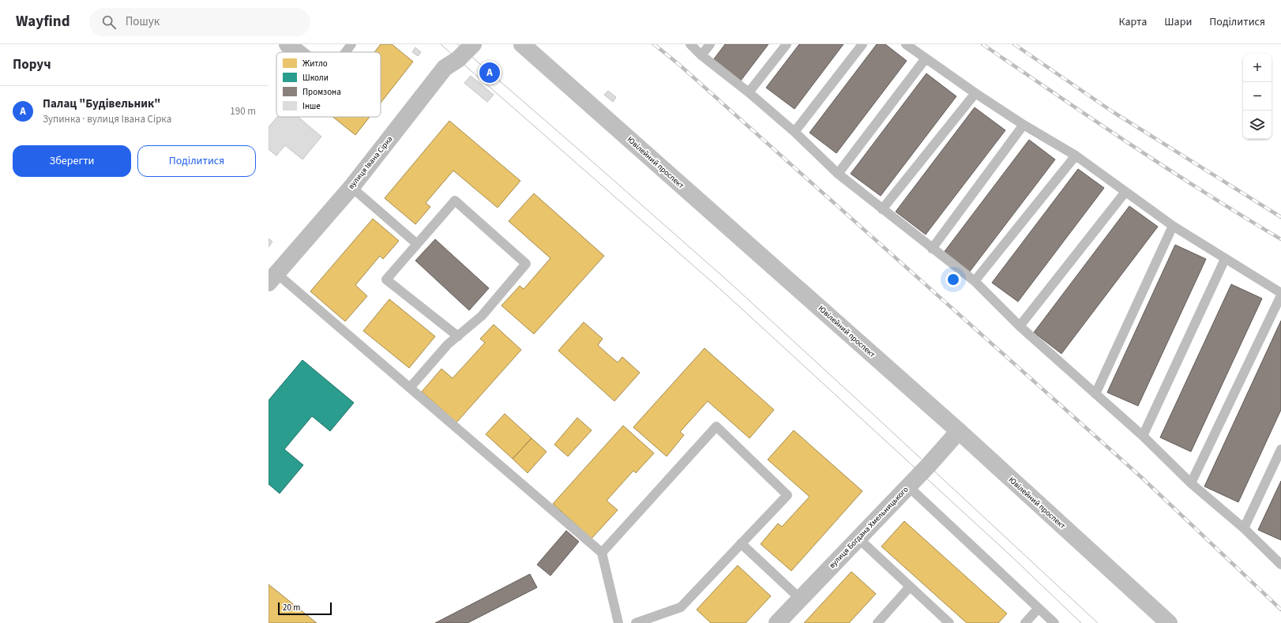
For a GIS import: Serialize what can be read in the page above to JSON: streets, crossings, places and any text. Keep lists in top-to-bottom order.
{
  "streets": {
    "main road": ["Ювілейний проспект"],
    "street": ["вулиця Івана Сірка", "вулиця Богдана Хмельницького"]
  },
  "crossings": [
    ["Ювілейний проспект", "вулиця Богдана Хмельницького"]
  ],
  "legend": [
    "Житло",
    "Школи",
    "Промзона",
    "Інше"
  ],
  "scale_bar": "20 m",
  "page": {
    "header": "Wayfind",
    "search": "Пошук",
    "nav": ["Карта", "Шари", "Поділитися"],
    "heading": "Поруч",
    "map_buttons": ["+", "−"],
    "pins": "A",
    "list": [
      {
        "mark": "A",
        "name": "Палац \"Будівельник\"",
        "note": "Зупинка · вулиця Івана Сірка",
        "value": "190 m"
      }
    ],
    "buttons": ["Зберегти", "Поділитися"],
    "scale": "20 m"
  }
}
